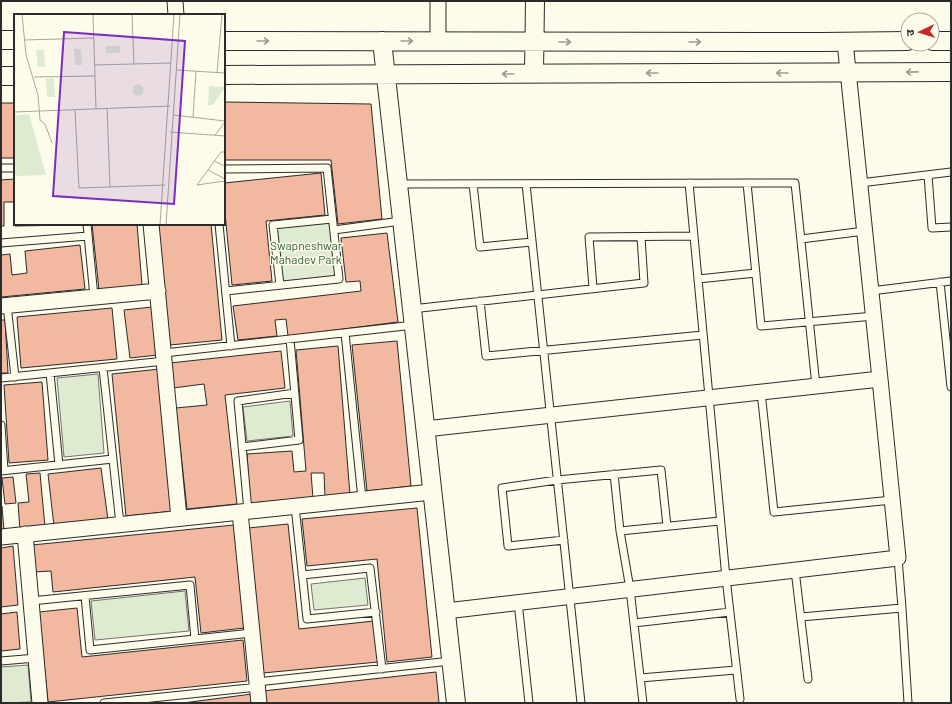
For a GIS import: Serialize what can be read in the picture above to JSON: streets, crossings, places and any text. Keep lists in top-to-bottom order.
{
  "parks": ["Swapneshwar Mahadev Park"],
  "north": "left"
}
